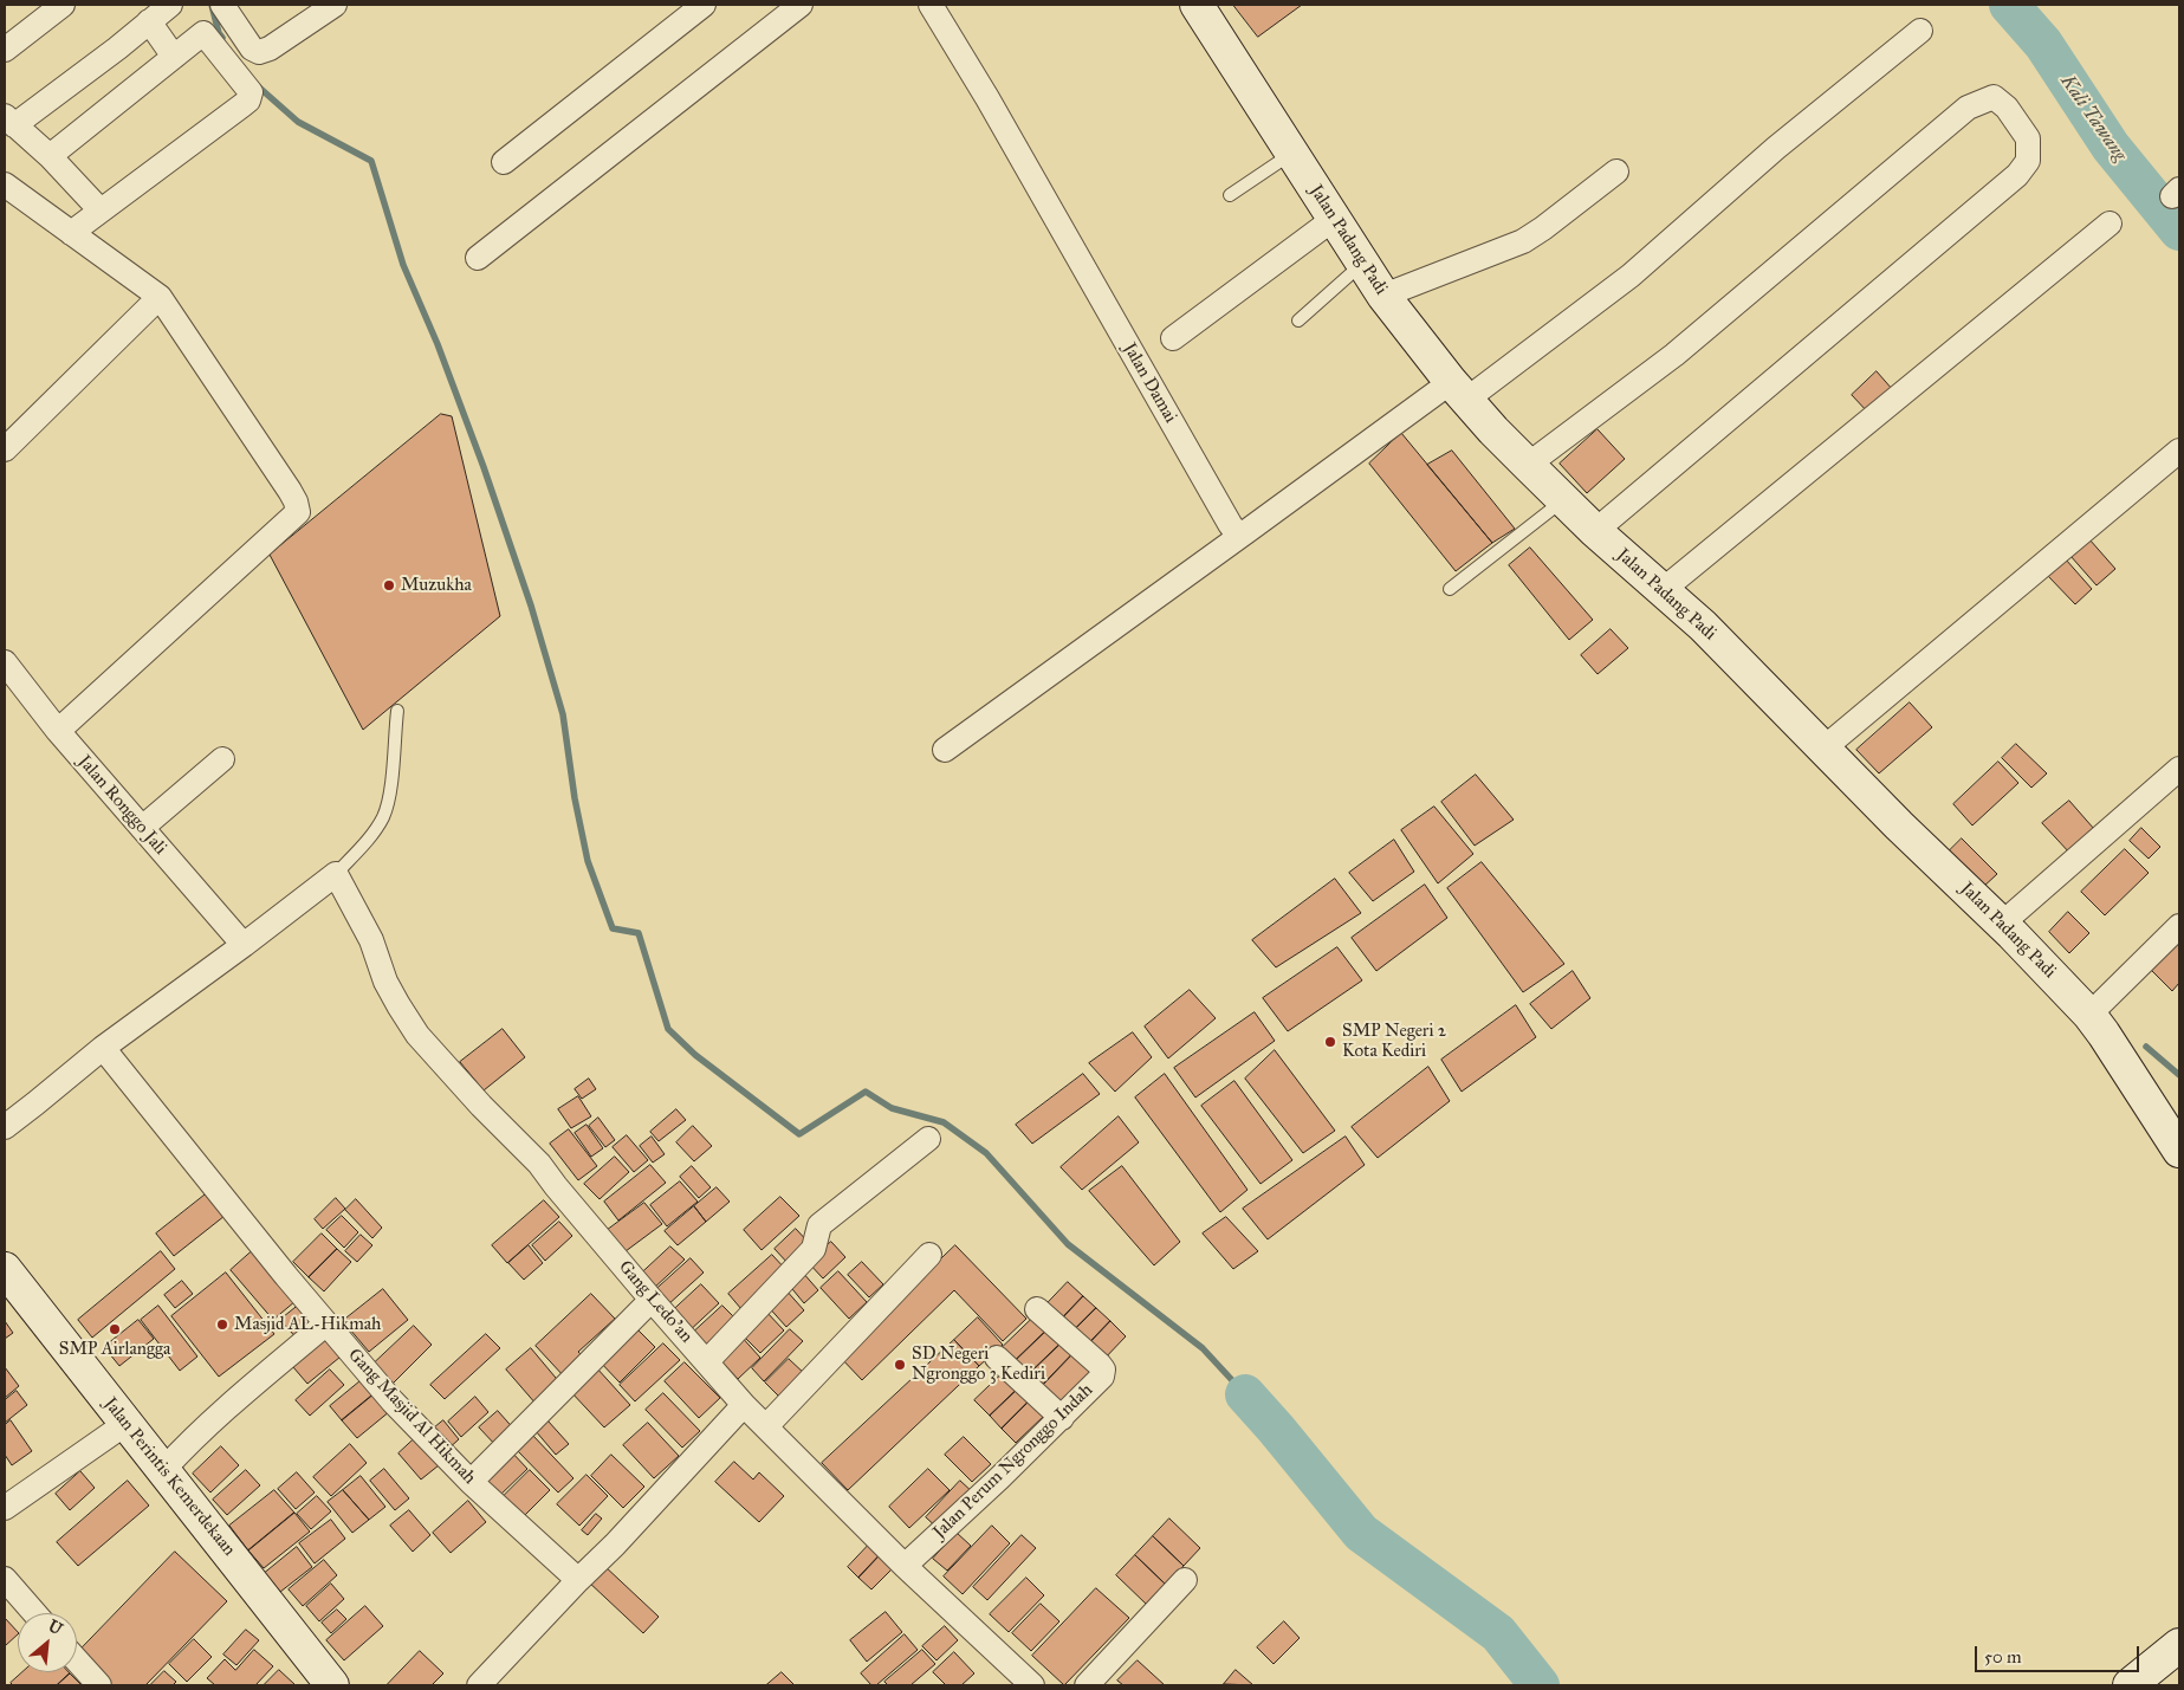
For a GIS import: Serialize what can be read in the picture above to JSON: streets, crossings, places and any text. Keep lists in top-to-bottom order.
{
  "streets": {
    "main road": ["Jalan Padang Padi", "Jalan Perintis Kemerdekaan"],
    "street": [
      "Jalan Damai",
      "Jalan Ronggo Jali",
      "Gang Ledo'an",
      "Gang Masjid Al Hikmah",
      "Jalan Perum Ngronggo Indah"
    ]
  },
  "crossings": [
    ["Gang Ledo'an", "Jalan Perum Ngronggo Indah"]
  ],
  "water": ["Kali Tawang"],
  "places": [
    "Muzukha",
    "SMP Negeri 2 Kota Kediri",
    "Masjid AL-Hikmah",
    "SMP Airlangga",
    "SD Negeri Ngronggo 3 Kediri"
  ],
  "scale_bar": "50 m",
  "north": "top right"
}
